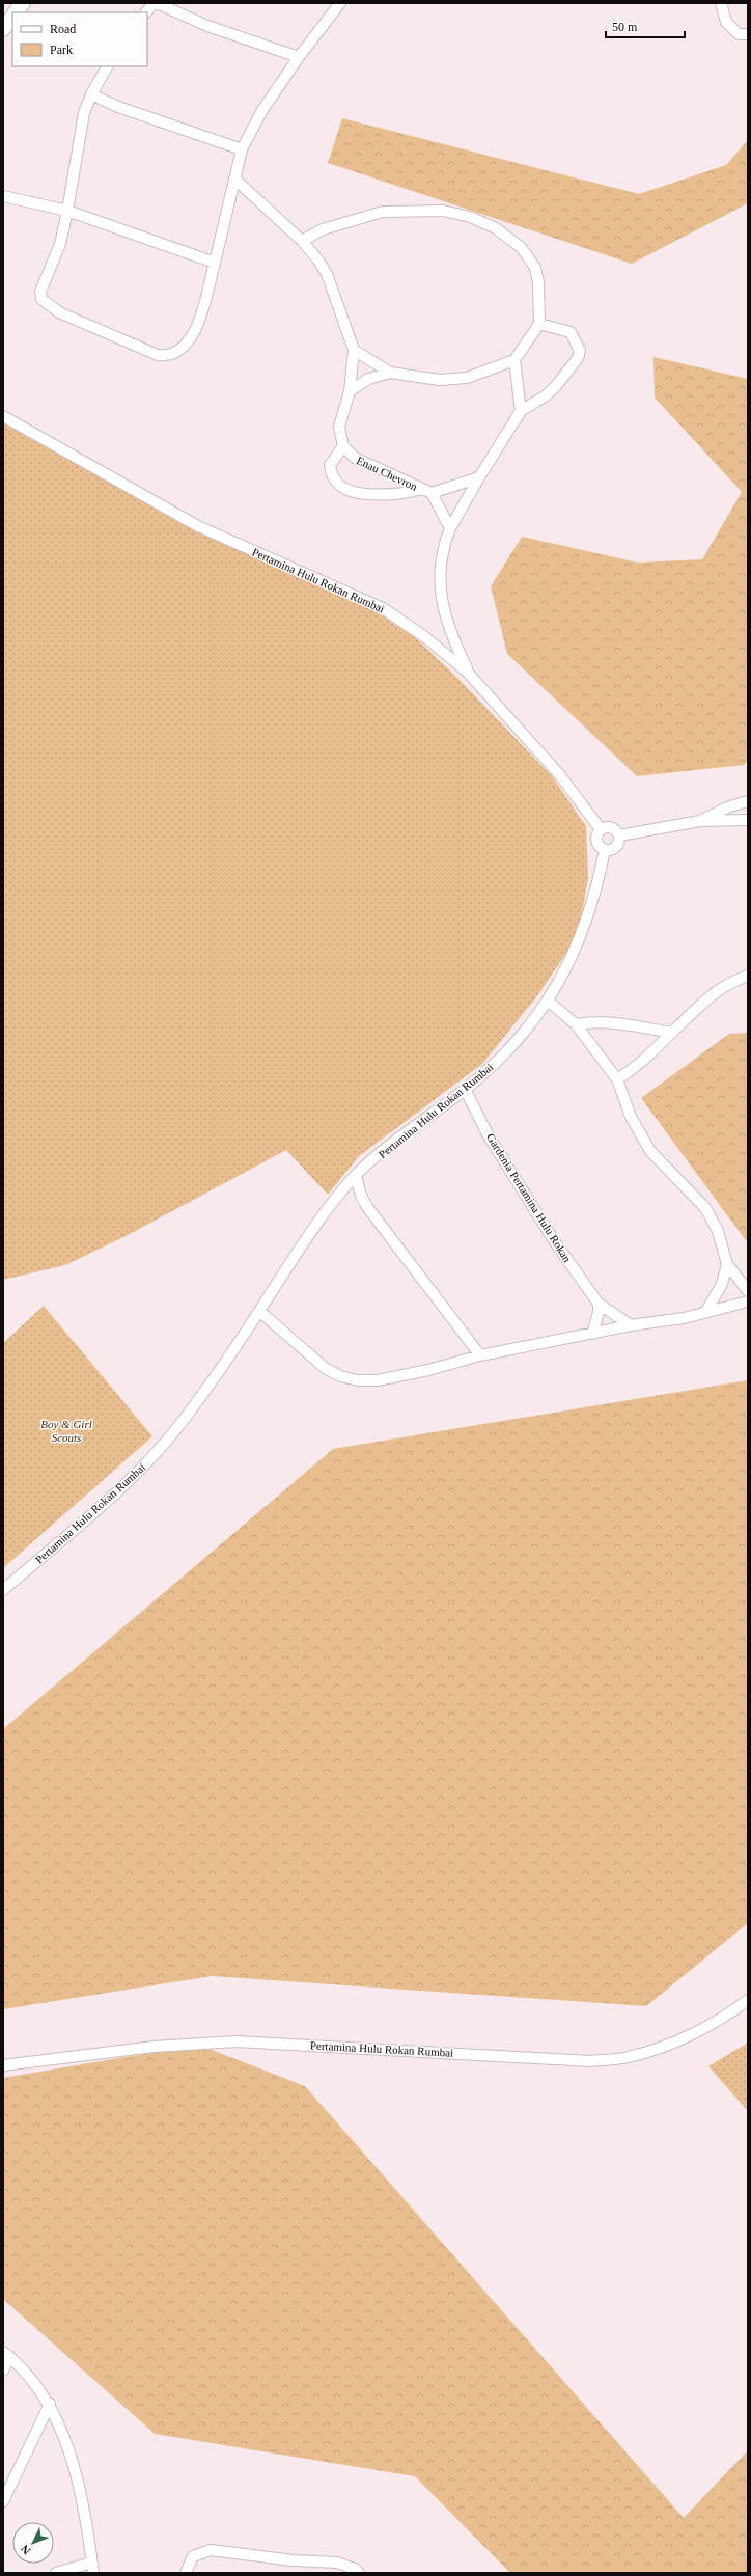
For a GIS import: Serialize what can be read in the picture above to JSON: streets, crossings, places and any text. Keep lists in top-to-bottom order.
{
  "streets": {
    "street": ["Enau Chevron", "Pertamina Hulu Rokan Rumbai", "Gardenia Pertamina Hulu Rokan"]
  },
  "crossings": [
    ["Pertamina Hulu Rokan Rumbai", "Gardenia Pertamina Hulu Rokan"]
  ],
  "parks": ["Boy & Girl Scouts"],
  "legend": ["Road", "Park"],
  "scale_bar": "50 m",
  "north": "bottom left"
}
